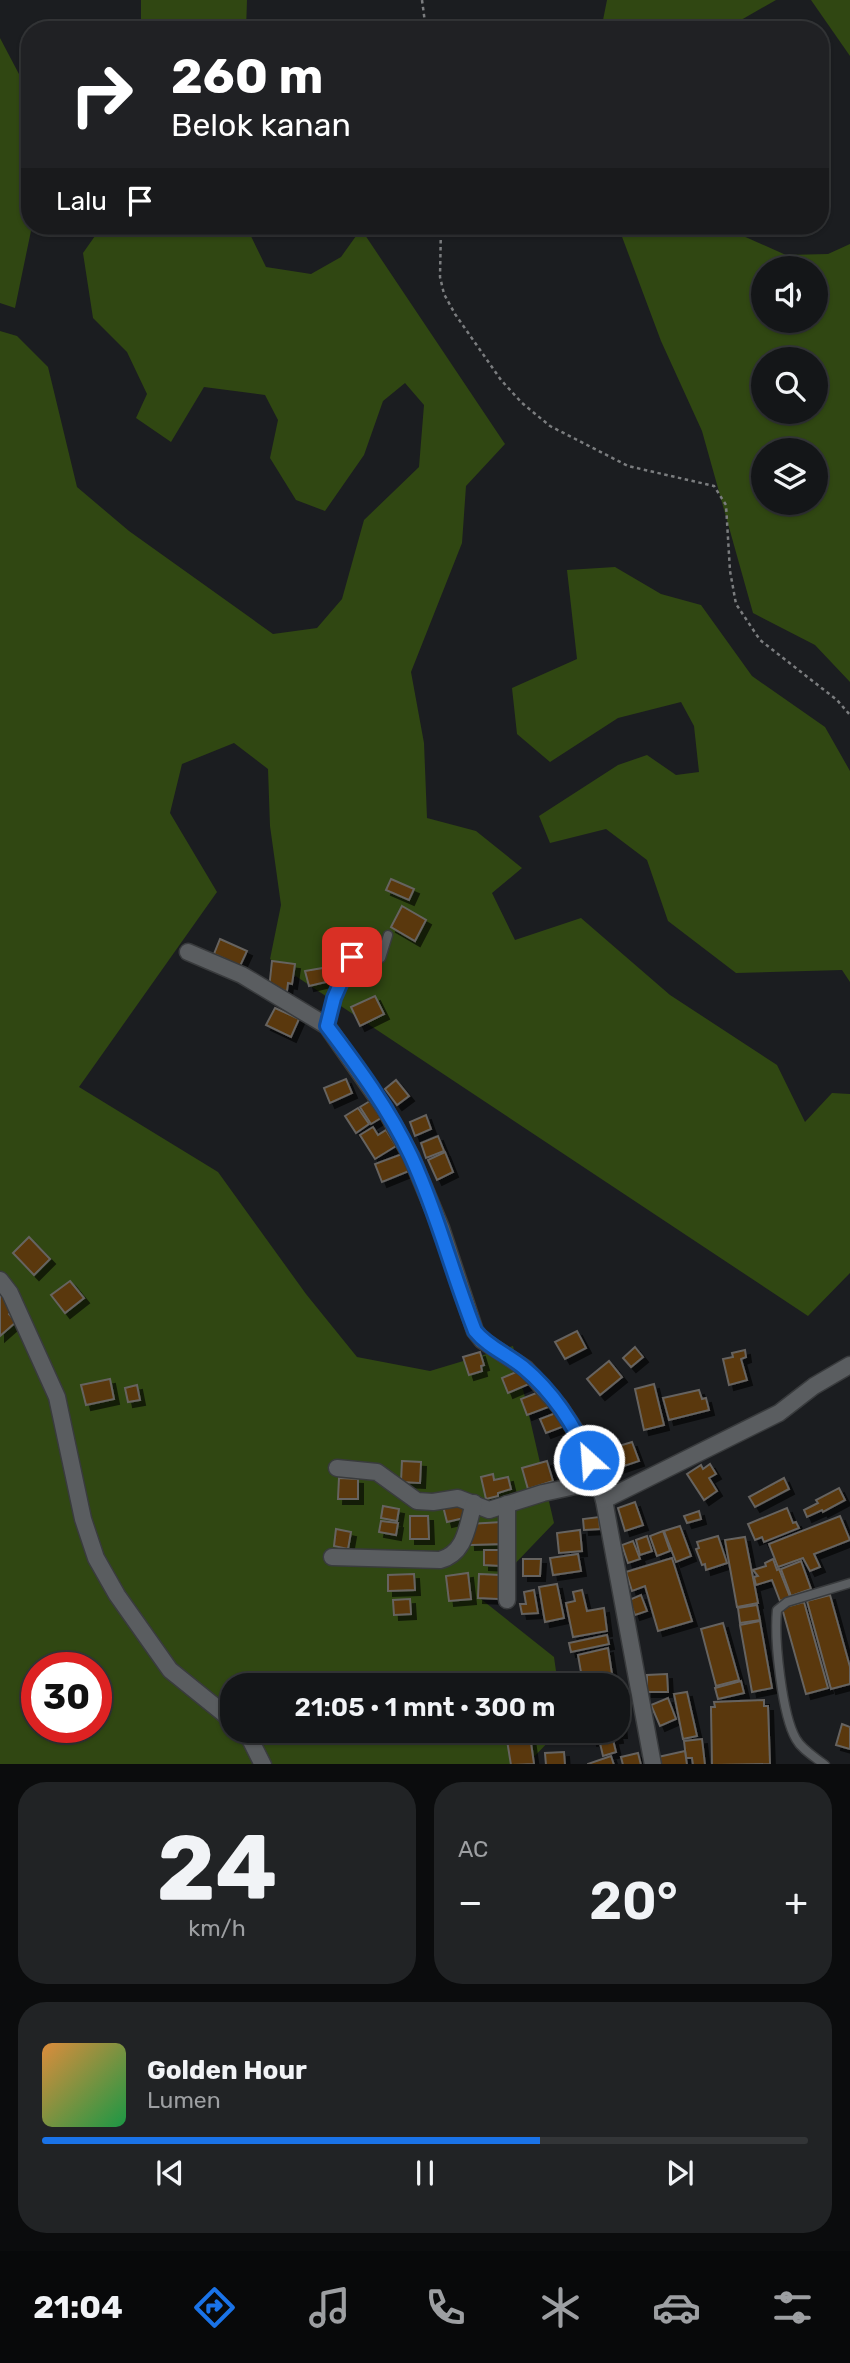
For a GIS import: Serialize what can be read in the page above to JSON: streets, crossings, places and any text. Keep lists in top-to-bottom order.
{
  "page": {
    "turn": ["260 m", "Belok kanan"],
    "then": "Lalu",
    "limit": "30",
    "trip": "21:05 · 1 mnt · 300 m",
    "tile": [
      ["24", "km/h"],
      "AC"
    ],
    "heat": ["−", "20°", "+"],
    "song": ["Golden Hour", "Lumen"],
    "tabs": "21:04"
  }
}
